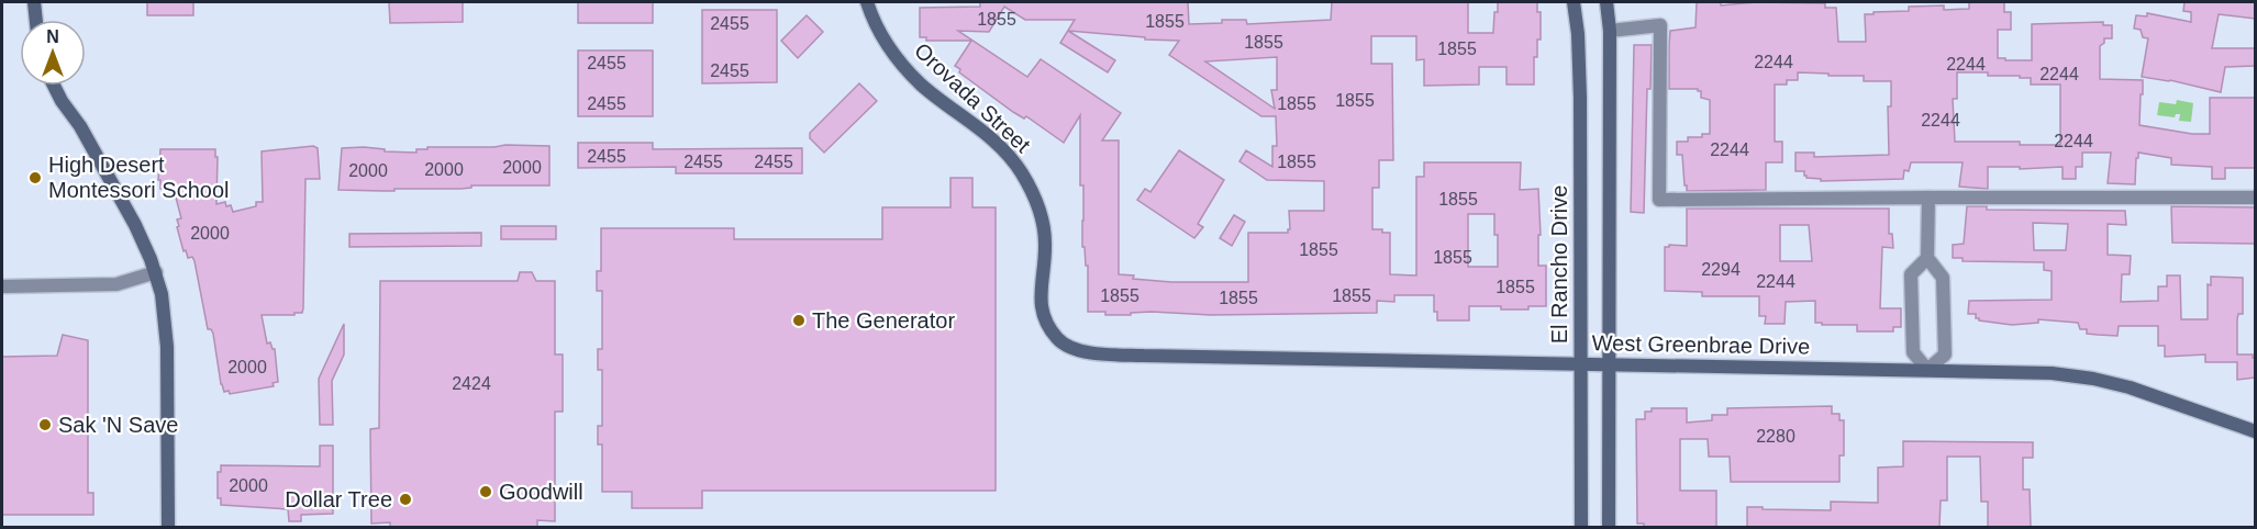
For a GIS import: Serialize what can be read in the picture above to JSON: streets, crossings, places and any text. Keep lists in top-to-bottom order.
{
  "streets": {
    "street": ["Orovada Street", "El Rancho Drive", "West Greenbrae Drive"]
  },
  "crossings": [
    ["Orovada Street", "West Greenbrae Drive"],
    ["El Rancho Drive", "West Greenbrae Drive"]
  ],
  "places": [
    "High Desert Montessori School",
    "The Generator",
    "Sak 'N Save",
    "Goodwill",
    "Dollar Tree"
  ],
  "house_numbers": [
    "1855",
    "1855",
    "2455",
    "1855",
    "1855",
    "2244",
    "2455",
    "2244",
    "2455",
    "2244",
    "1855",
    "2455",
    "1855",
    "2244",
    "2244",
    "2244",
    "2455",
    "2455",
    "2455",
    "1855",
    "2000",
    "2000",
    "2000",
    "1855",
    "2000",
    "1855",
    "1855",
    "2294",
    "2244",
    "1855",
    "1855",
    "1855",
    "1855",
    "2000",
    "2424",
    "2280",
    "2000"
  ],
  "north": "top"
}
